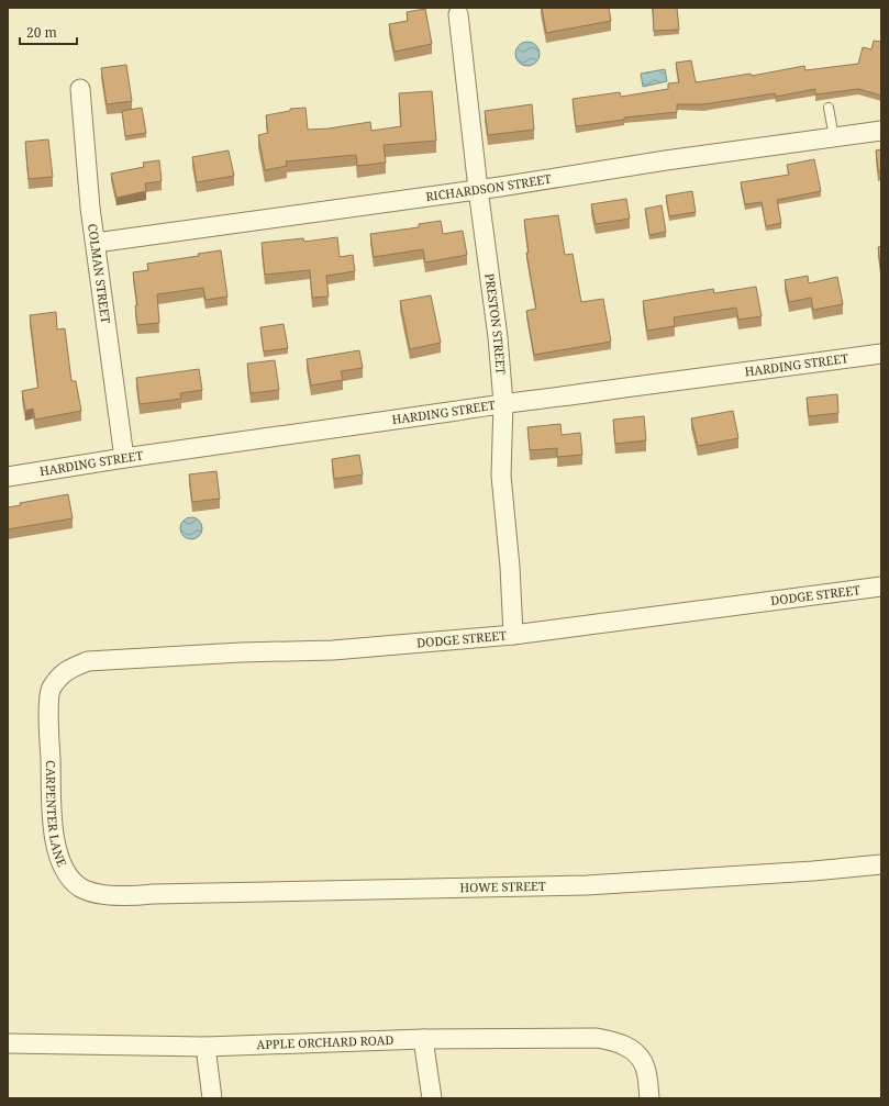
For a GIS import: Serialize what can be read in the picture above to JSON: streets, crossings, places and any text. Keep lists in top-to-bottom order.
{
  "streets": {
    "street": [
      "RICHARDSON STREET",
      "COLMAN STREET",
      "PRESTON STREET",
      "HARDING STREET",
      "DODGE STREET",
      "CARPENTER LANE",
      "HOWE STREET",
      "APPLE ORCHARD ROAD"
    ]
  },
  "crossings": [
    ["RICHARDSON STREET", "COLMAN STREET"],
    ["RICHARDSON STREET", "PRESTON STREET"],
    ["COLMAN STREET", "HARDING STREET"],
    ["PRESTON STREET", "HARDING STREET"],
    ["PRESTON STREET", "DODGE STREET"],
    ["DODGE STREET", "CARPENTER LANE"],
    ["CARPENTER LANE", "HOWE STREET"]
  ],
  "scale_bar": "20 m"
}
